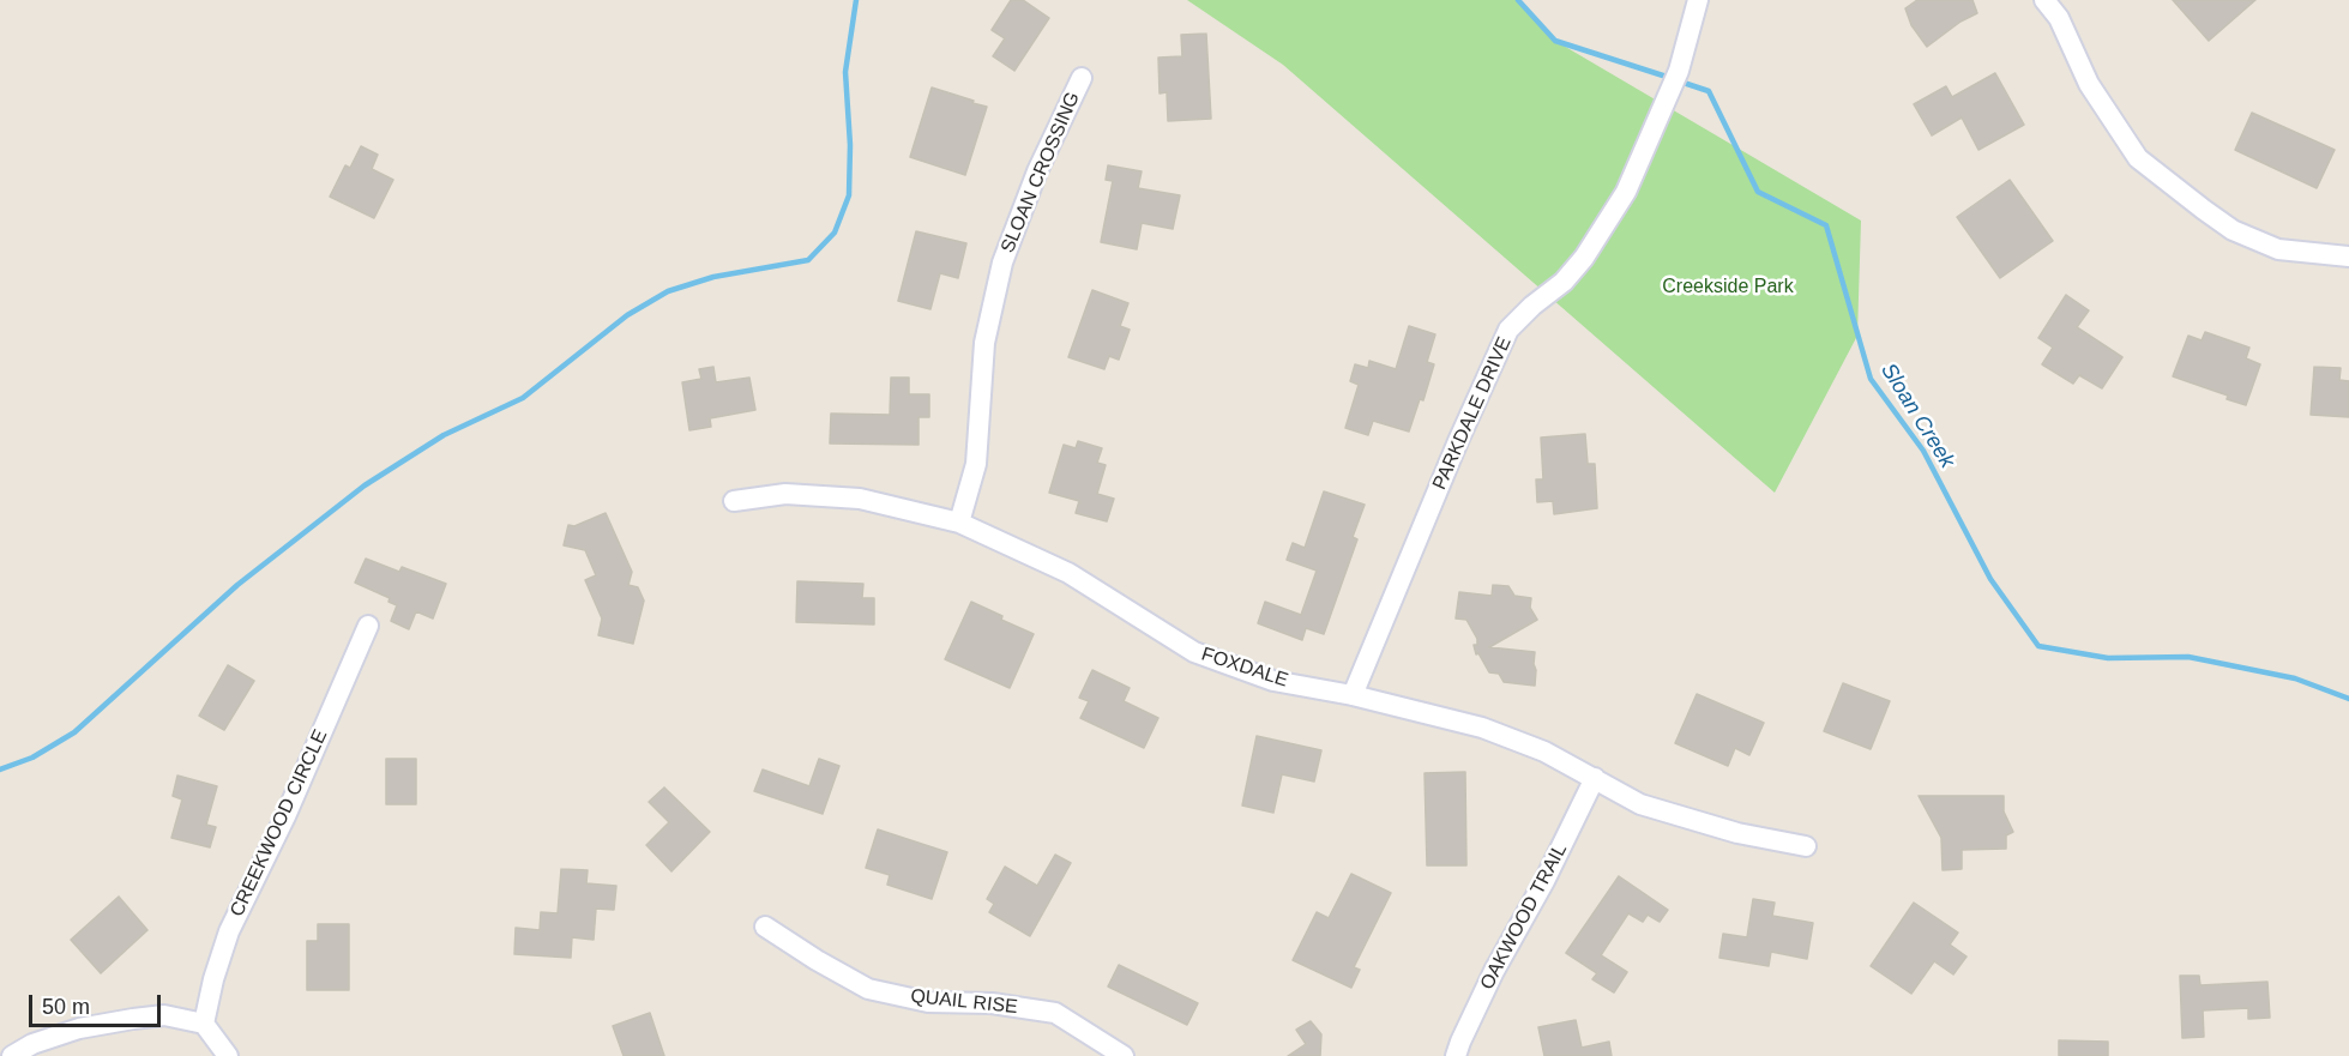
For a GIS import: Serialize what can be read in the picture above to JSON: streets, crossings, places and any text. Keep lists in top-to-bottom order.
{
  "streets": {
    "street": [
      "SLOAN CROSSING",
      "PARKDALE DRIVE",
      "FOXDALE",
      "CREEKWOOD CIRCLE",
      "OAKWOOD TRAIL",
      "QUAIL RISE"
    ]
  },
  "crossings": [
    ["SLOAN CROSSING", "FOXDALE"],
    ["PARKDALE DRIVE", "FOXDALE"],
    ["FOXDALE", "OAKWOOD TRAIL"]
  ],
  "water": ["Sloan Creek"],
  "parks": ["Creekside Park"],
  "scale_bar": "50 m"
}
